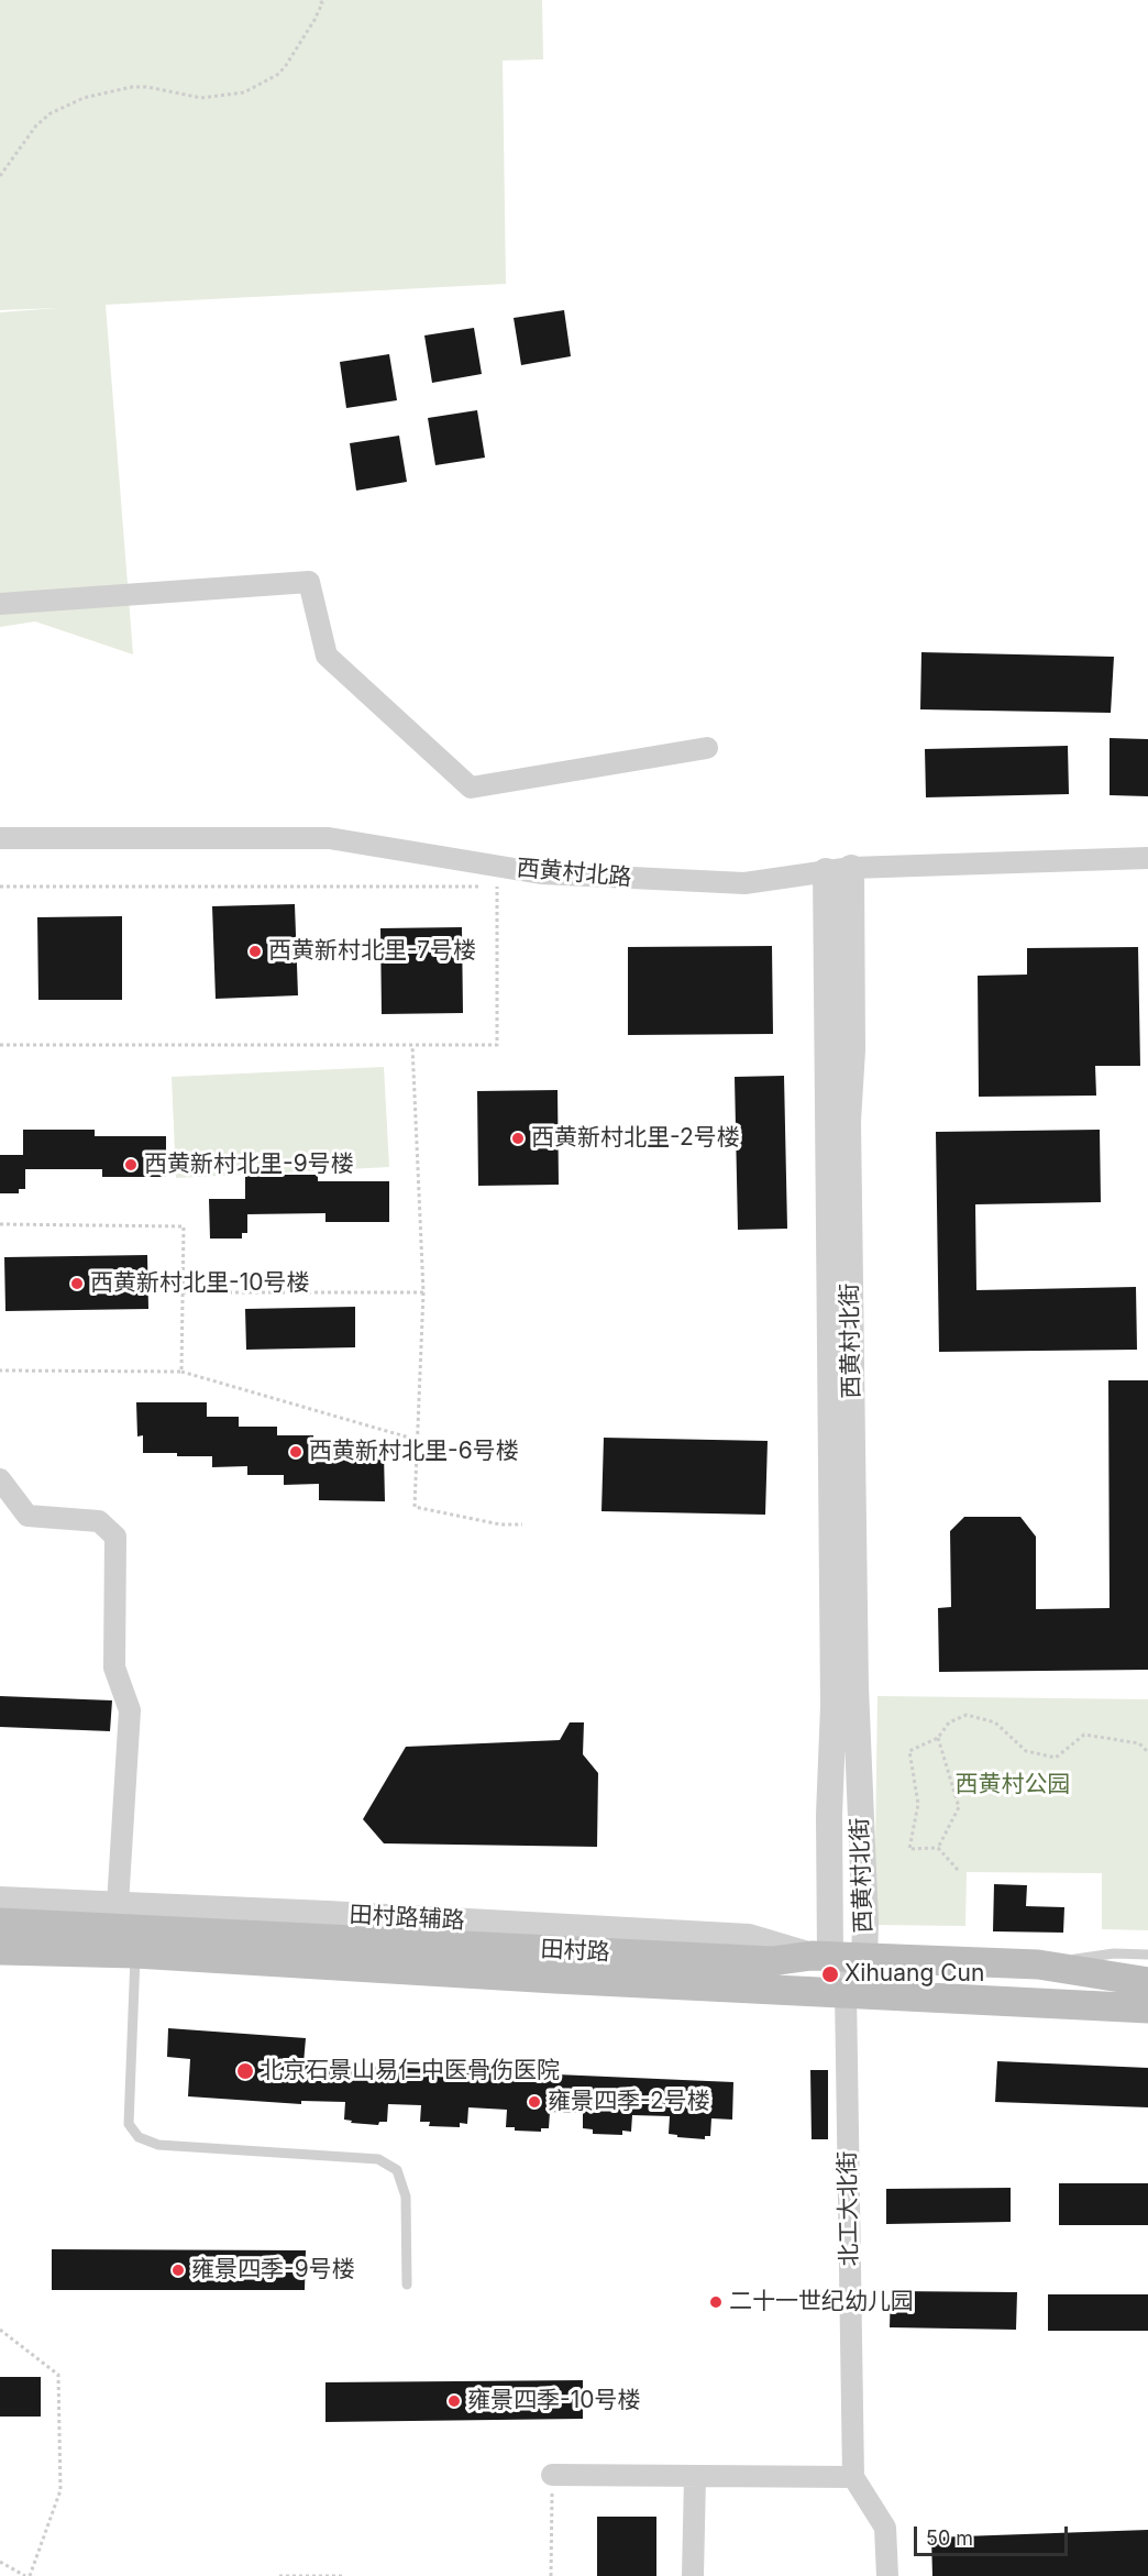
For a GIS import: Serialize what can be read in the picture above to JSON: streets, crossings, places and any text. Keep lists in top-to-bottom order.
{
  "streets": {
    "main road": ["田村路"],
    "street": [
      "西黄村北路",
      "西黄村北街",
      "田村路辅路",
      "北工大北街"
    ]
  },
  "crossings": [
    ["西黄村北路", "西黄村北街"],
    ["西黄村北街", "田村路辅路"],
    ["西黄村北街", "田村路"],
    ["西黄村北街", "北工大北街"],
    ["田村路辅路", "田村路"],
    ["田村路", "北工大北街"]
  ],
  "parks": ["西黄村公园"],
  "places": [
    "西黄新村北里-7号楼",
    "西黄新村北里-2号楼",
    "西黄新村北里-9号楼",
    "西黄新村北里-10号楼",
    "西黄新村北里-6号楼",
    "Xihuang Cun",
    "北京石景山易仁中医骨伤医院",
    "雍景四季-2号楼",
    "雍景四季-9号楼",
    "二十一世纪幼儿园",
    "雍景四季-10号楼"
  ],
  "scale_bar": "50 m"
}
